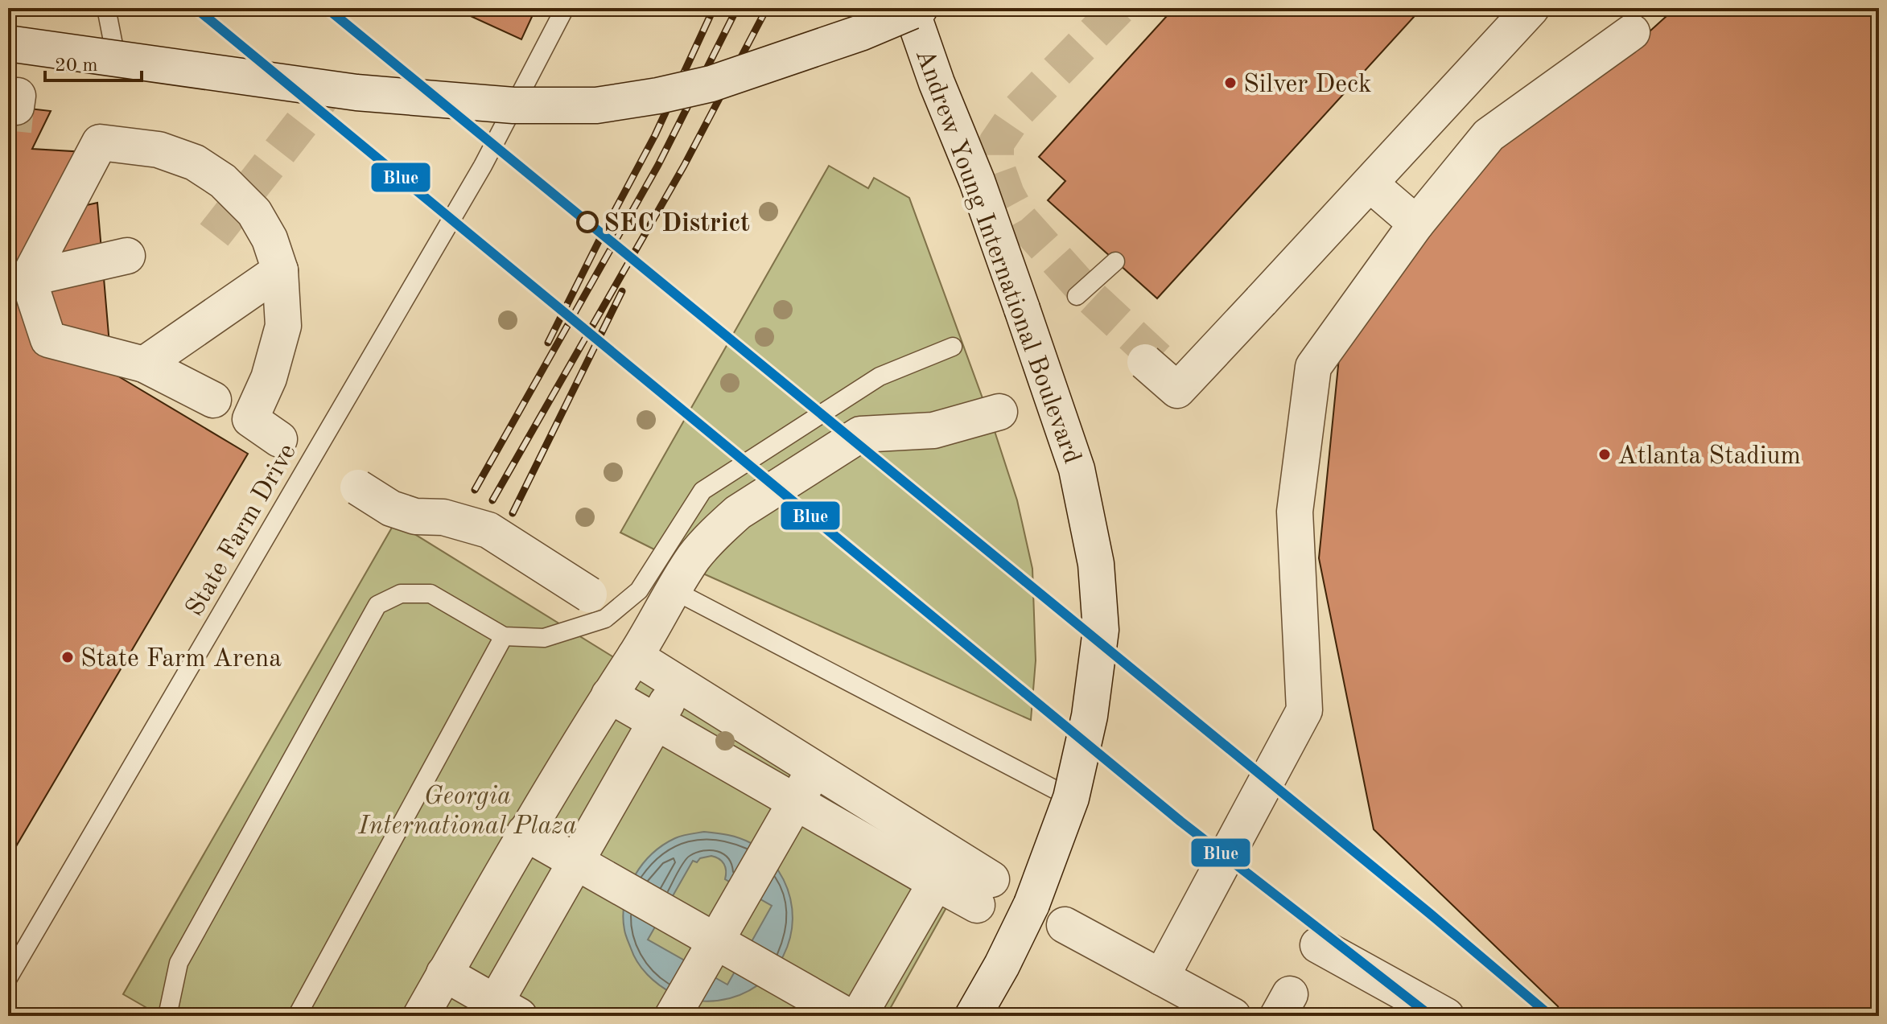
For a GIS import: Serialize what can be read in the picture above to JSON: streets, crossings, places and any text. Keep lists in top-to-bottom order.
{
  "streets": {
    "street": ["Andrew Young International Boulevard"],
    "lane": ["State Farm Drive"]
  },
  "parks": ["Georgia International Plaza"],
  "places": [
    "Silver Deck",
    "SEC District",
    "Atlanta Stadium",
    "State Farm Arena"
  ],
  "lines": ["transit line Blue"],
  "scale_bar": "20 m"
}
